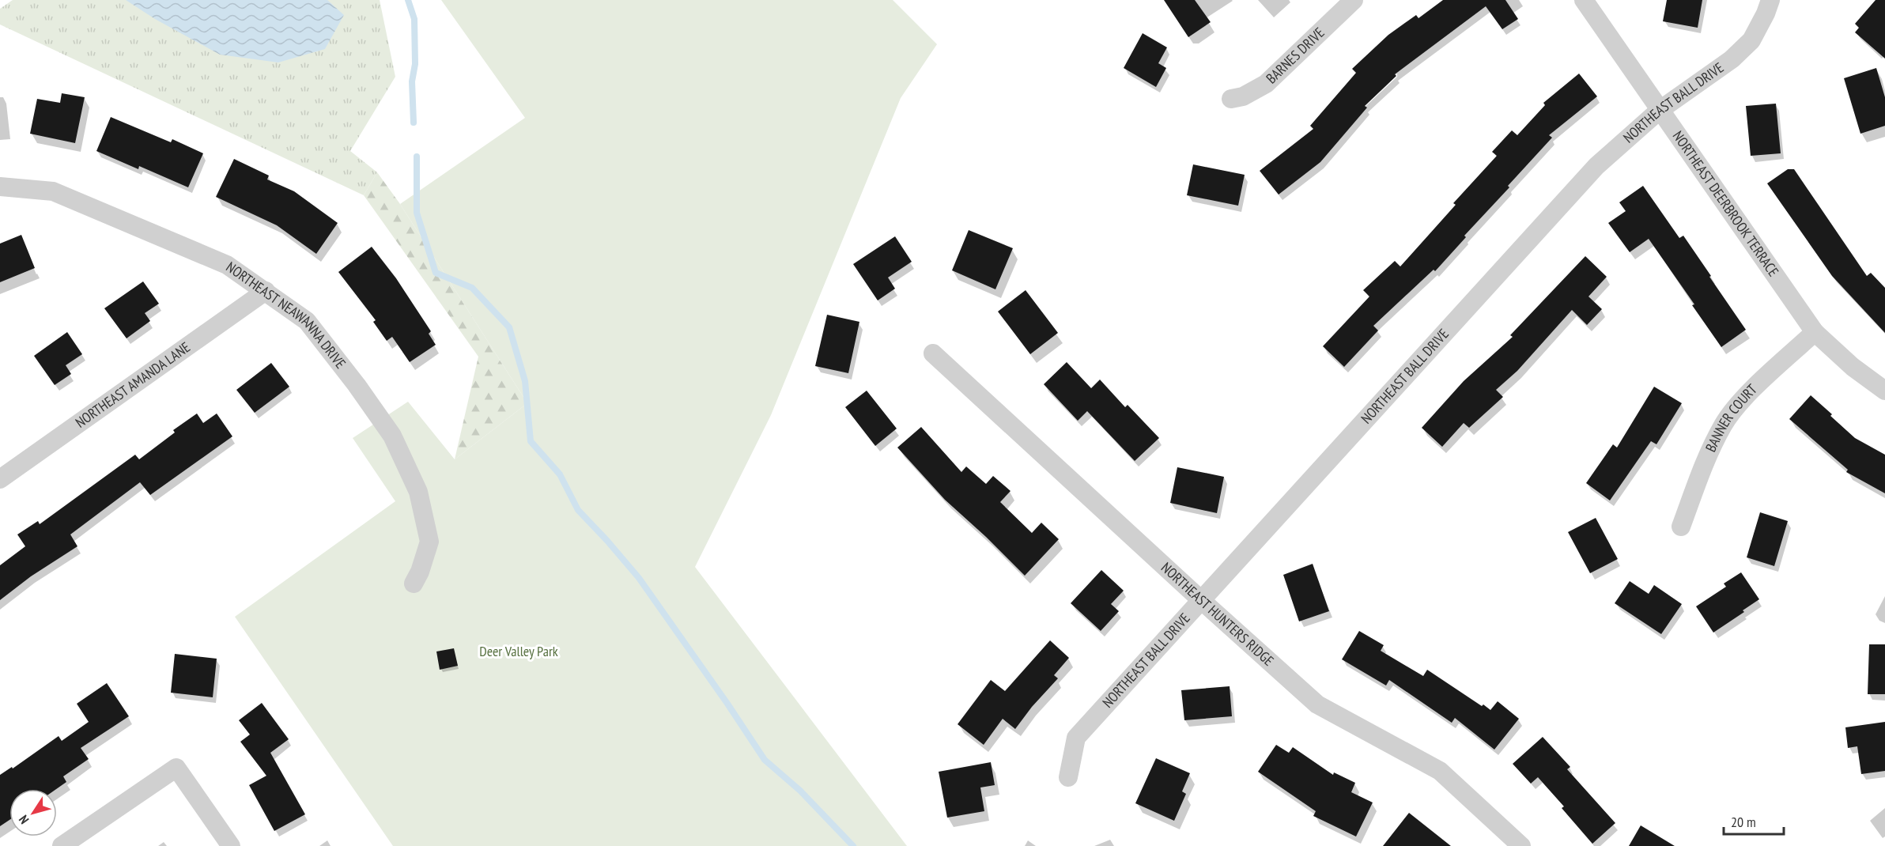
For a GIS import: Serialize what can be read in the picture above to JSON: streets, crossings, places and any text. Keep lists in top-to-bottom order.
{
  "streets": {
    "street": [
      "BARNES DRIVE",
      "NORTHEAST BALL DRIVE",
      "NORTHEAST DEERBROOK TERRACE",
      "NORTHEAST NEAWANNA DRIVE",
      "NORTHEAST AMANDA LANE",
      "BANNER COURT",
      "NORTHEAST HUNTERS RIDGE"
    ]
  },
  "crossings": [
    ["NORTHEAST BALL DRIVE", "NORTHEAST DEERBROOK TERRACE"],
    ["NORTHEAST BALL DRIVE", "NORTHEAST HUNTERS RIDGE"],
    ["NORTHEAST DEERBROOK TERRACE", "BANNER COURT"],
    ["NORTHEAST NEAWANNA DRIVE", "NORTHEAST AMANDA LANE"]
  ],
  "parks": ["Deer Valley Park"],
  "scale_bar": "20 m",
  "north": "bottom left"
}
